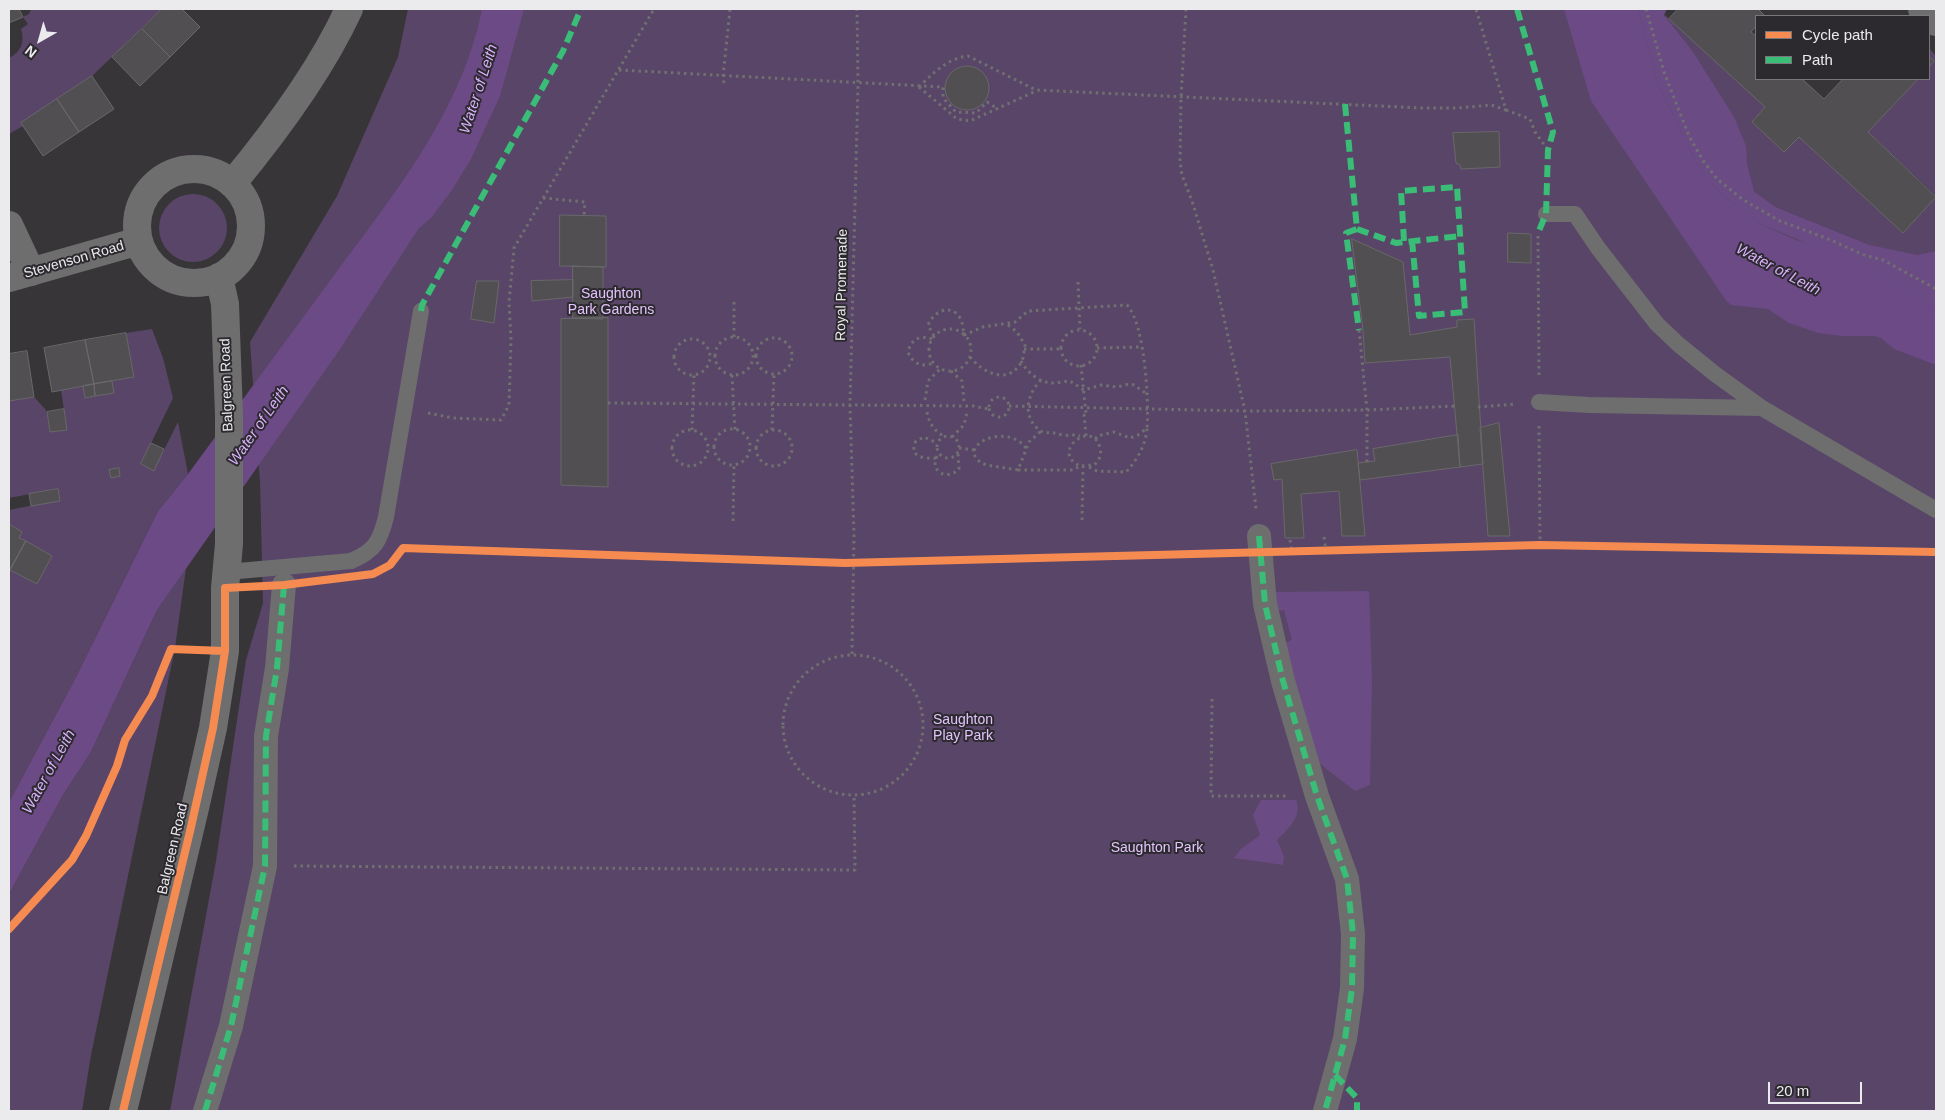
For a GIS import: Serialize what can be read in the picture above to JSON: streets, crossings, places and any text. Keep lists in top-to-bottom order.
{
  "streets": {
    "street": ["Stevenson Road", "Balgreen Road"],
    "path": ["Royal Promenade"]
  },
  "crossings": [
    ["Stevenson Road", "Balgreen Road"]
  ],
  "water": ["Water of Leith"],
  "parks": ["Saughton Park Gardens", "Saughton Play Park", "Saughton Park"],
  "legend": ["Cycle path", "Path"],
  "scale_bar": "20 m",
  "north": "bottom left"
}
